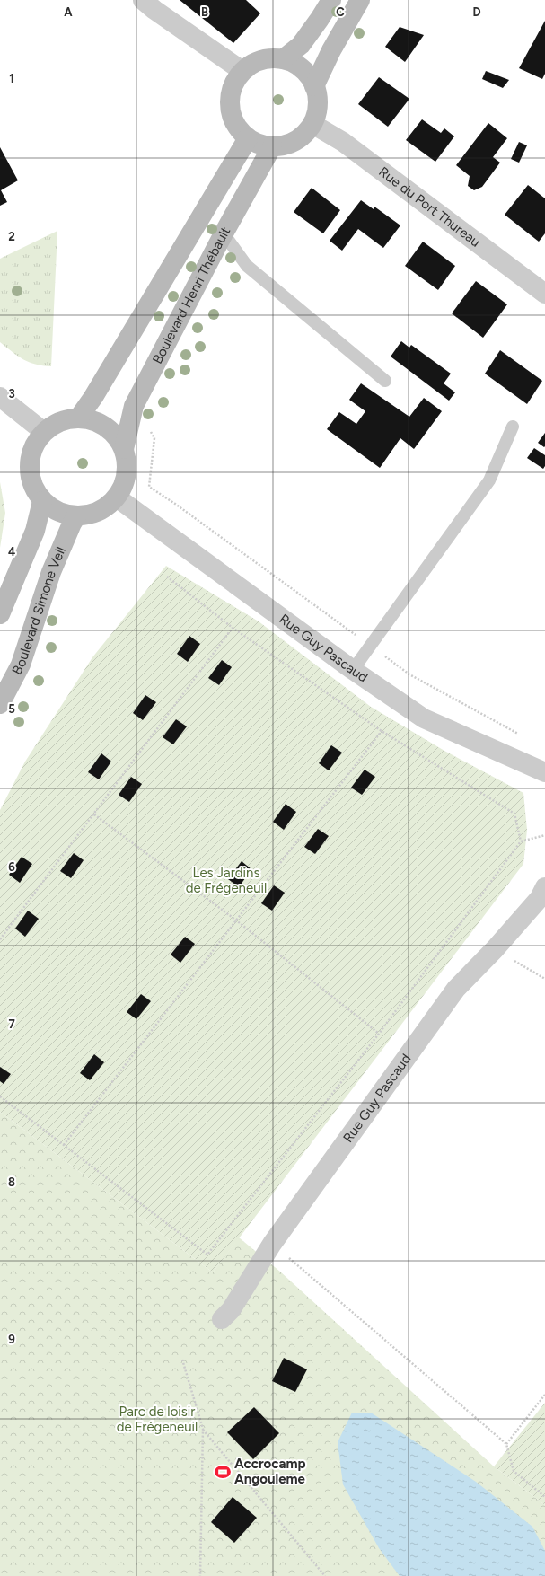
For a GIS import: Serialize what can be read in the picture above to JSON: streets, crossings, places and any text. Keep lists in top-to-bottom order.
{
  "streets": {
    "main road": ["Boulevard Henri Thébault", "Boulevard Simone Veil"],
    "street": ["Rue du Port Thureau", "Rue Guy Pascaud"]
  },
  "crossings": [
    ["Rue du Port Thureau", "Boulevard Henri Thébault"],
    ["Boulevard Henri Thébault", "Boulevard Simone Veil"],
    ["Boulevard Henri Thébault", "Rue Guy Pascaud"],
    ["Boulevard Simone Veil", "Rue Guy Pascaud"]
  ],
  "parks": ["Les Jardins de Frégeneuil", "Parc de loisir de Frégeneuil"],
  "places": {
    "sports": ["Accrocamp Angouleme"]
  },
  "grid": {
    "columns": [
      "A",
      "B",
      "C",
      "D"
    ],
    "rows": [
      "1",
      "2",
      "3",
      "4",
      "5",
      "6",
      "7",
      "8",
      "9"
    ]
  }
}
